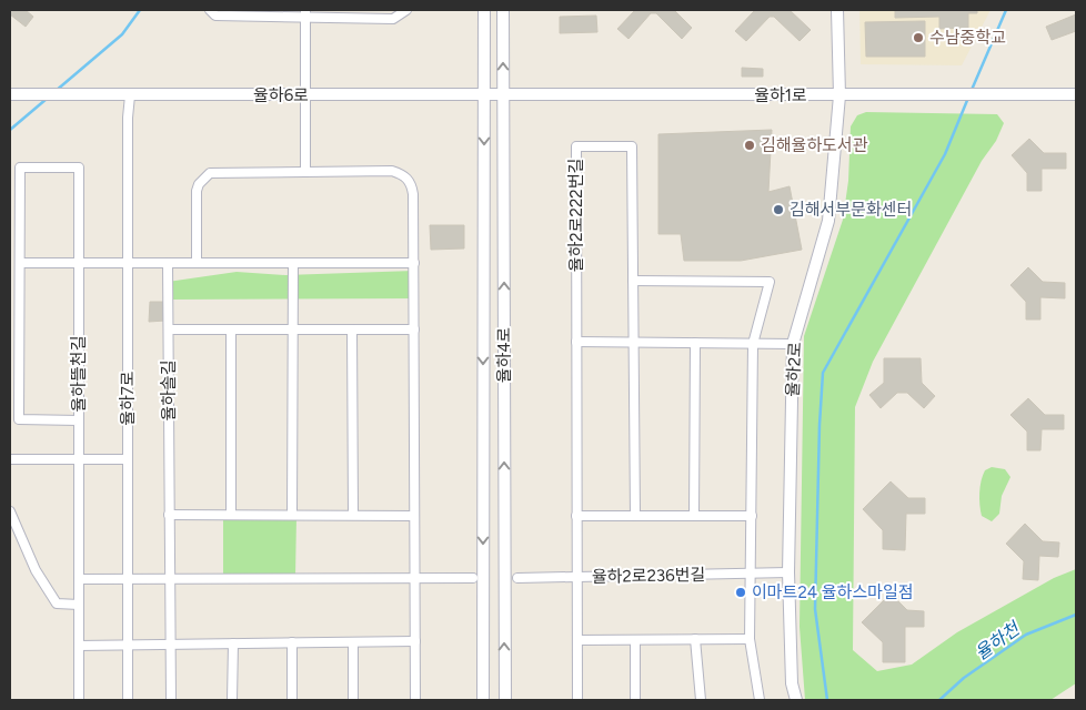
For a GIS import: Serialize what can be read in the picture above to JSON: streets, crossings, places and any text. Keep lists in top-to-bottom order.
{
  "streets": {
    "street": [
      "율하6로",
      "율하1로",
      "율하2로222번길",
      "율하4로",
      "율하2로",
      "율하뜰천길",
      "율하솔길",
      "율하7로",
      "율하2로236번길"
    ]
  },
  "crossings": [
    ["율하6로", "율하1로"],
    ["율하6로", "율하4로"],
    ["율하6로", "율하7로"],
    ["율하1로", "율하4로"],
    ["율하1로", "율하2로"],
    ["율하2로222번길", "율하2로236번길"],
    ["율하2로", "율하2로236번길"]
  ],
  "water": ["율하천"],
  "places": [
    "수남중학교",
    "김해율하도서관",
    "김해서부문화센터",
    "이마트24 율하스마일점"
  ]
}
